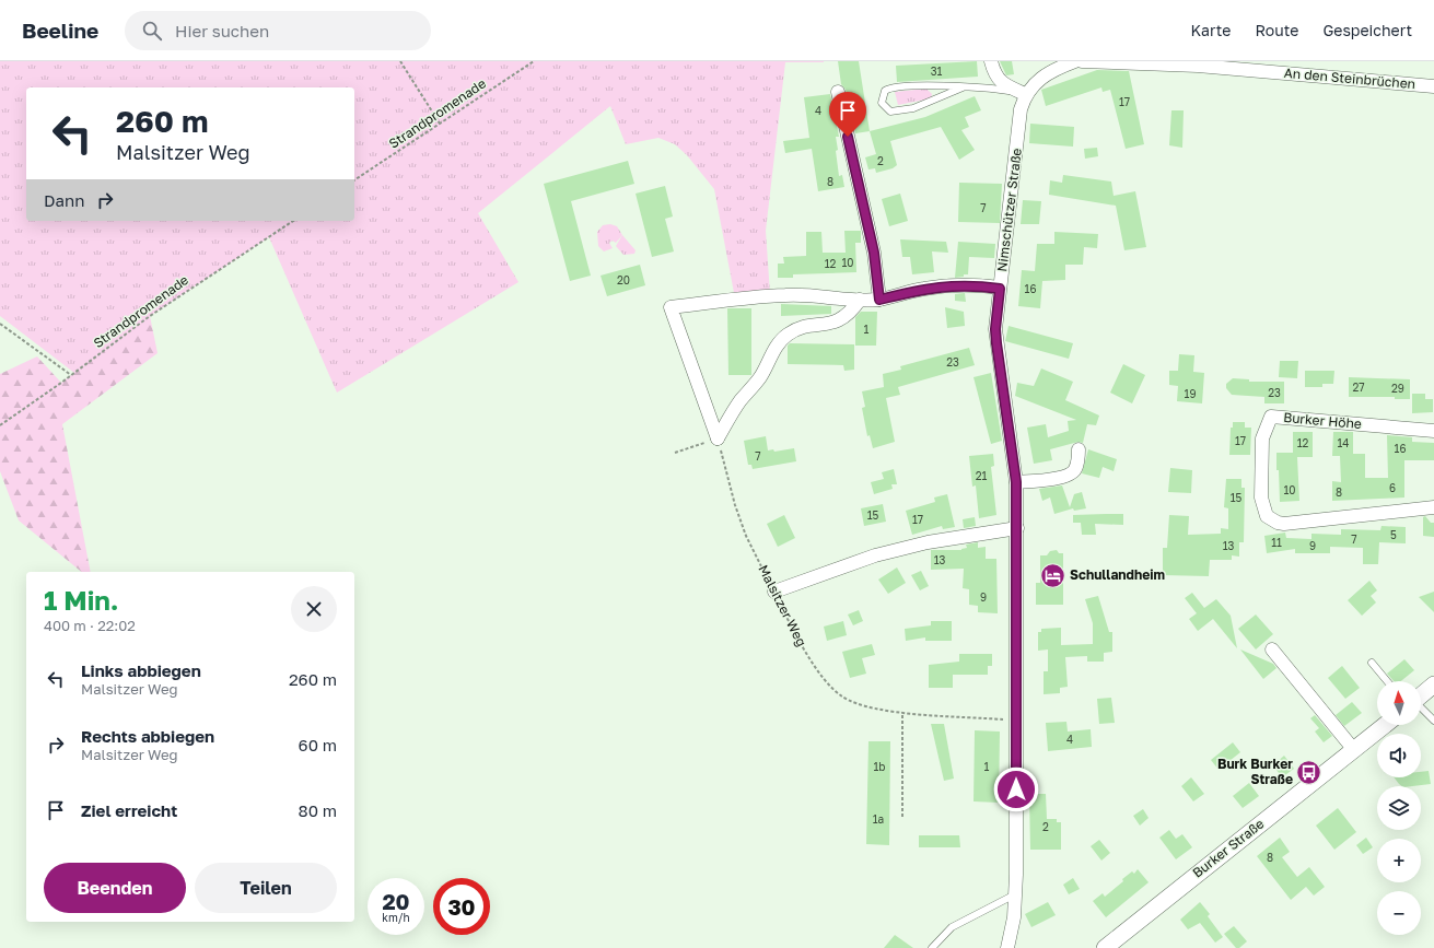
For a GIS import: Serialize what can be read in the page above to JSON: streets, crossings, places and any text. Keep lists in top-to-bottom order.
{
  "streets": {
    "street": [
      "An den Steinbrüchen",
      "Nimschützer Straße",
      "Burker Höhe",
      "Burker Straße"
    ],
    "path": ["Strandpromenade", "Malsitzer Weg"]
  },
  "crossings": [
    ["Nimschützer Straße", "Malsitzer Weg"]
  ],
  "places": {
    "hotel": ["Schullandheim"],
    "bus stop": ["Burk Burker Straße"]
  },
  "house_numbers": [
    "31",
    "17",
    "4",
    "2",
    "8",
    "7",
    "10",
    "12",
    "20",
    "16",
    "1",
    "23",
    "27",
    "29",
    "23",
    "19",
    "17",
    "12",
    "14",
    "16",
    "7",
    "21",
    "6",
    "10",
    "8",
    "15",
    "15",
    "17",
    "5",
    "7",
    "11",
    "13",
    "9",
    "13",
    "9",
    "4",
    "1b",
    "1",
    "1a",
    "2",
    "8"
  ],
  "north": "top",
  "page": {
    "header": "Beeline",
    "search": "Hier suchen",
    "nav": ["Karte", "Route", "Gespeichert"],
    "turn": ["260 m", "Malsitzer Weg"],
    "then": "Dann",
    "heading": ["1 Min.", "400 m · 22:02"],
    "list": [
      {
        "name": "Links abbiegen",
        "note": "Malsitzer Weg",
        "value": "260 m"
      },
      {
        "name": "Rechts abbiegen",
        "note": "Malsitzer Weg",
        "value": "60 m"
      },
      {
        "name": "Ziel erreicht",
        "value": "80 m"
      }
    ],
    "map_buttons": ["+", "−"],
    "buttons": ["Beenden", "Teilen"],
    "speed": "20 km/h",
    "limit": "30"
  }
}
